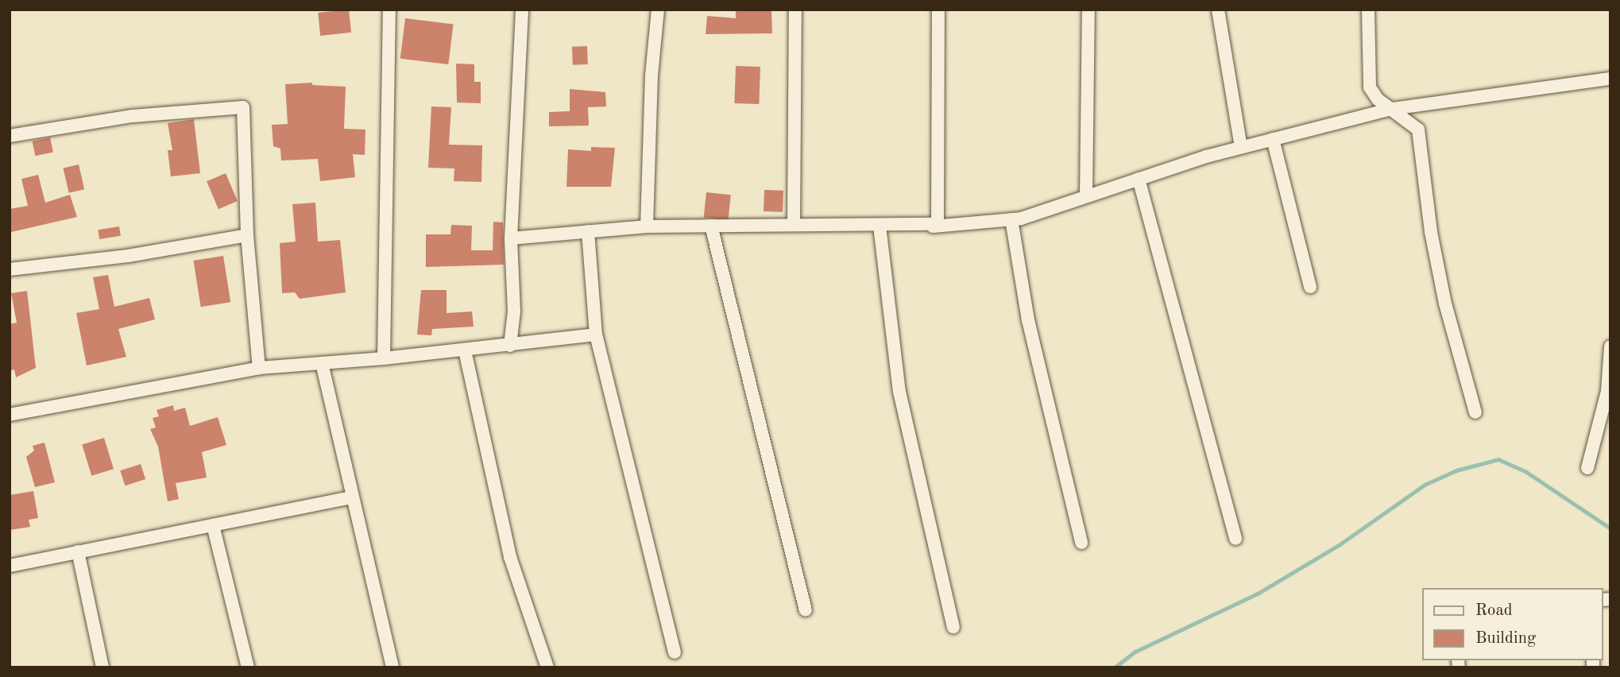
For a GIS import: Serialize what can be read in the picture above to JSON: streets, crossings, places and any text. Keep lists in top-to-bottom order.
{
  "legend": ["Road", "Building"]
}
